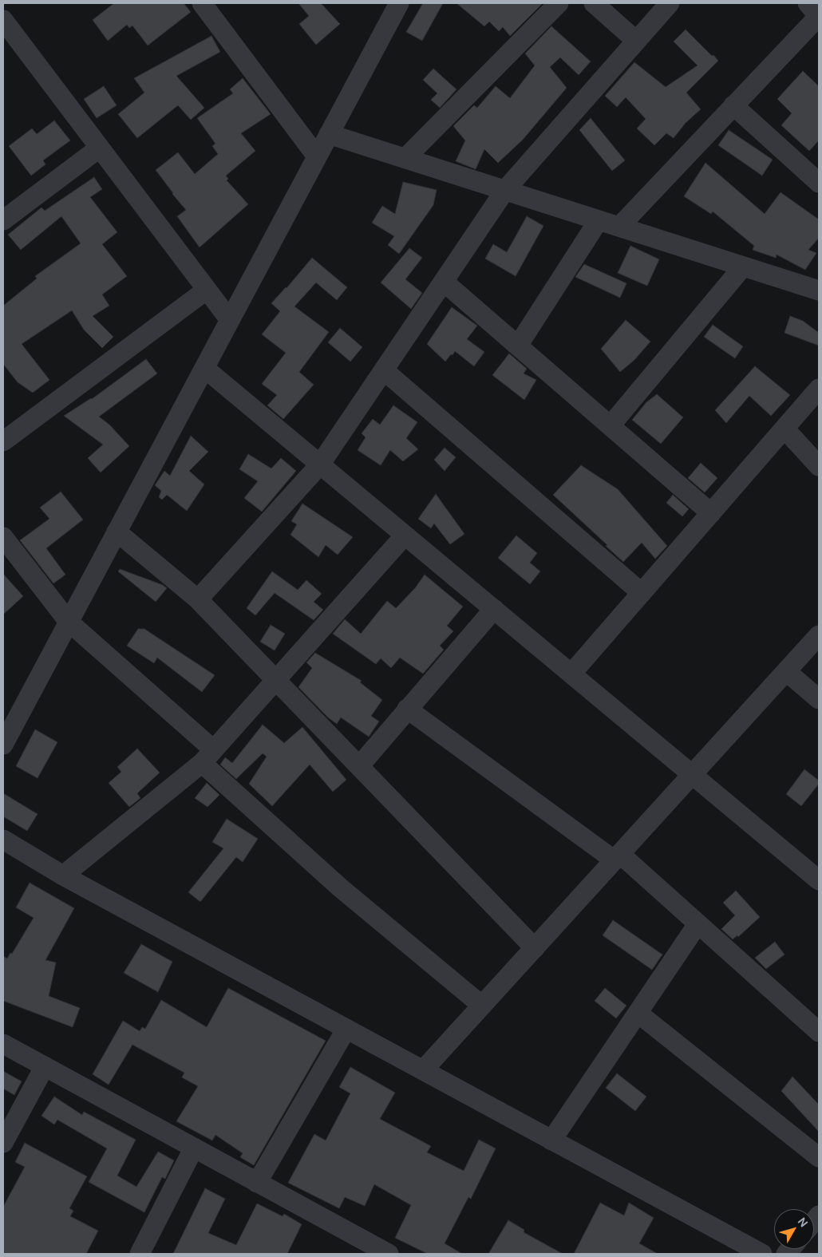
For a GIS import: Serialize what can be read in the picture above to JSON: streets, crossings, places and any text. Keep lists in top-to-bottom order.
{
  "north": "top right"
}
